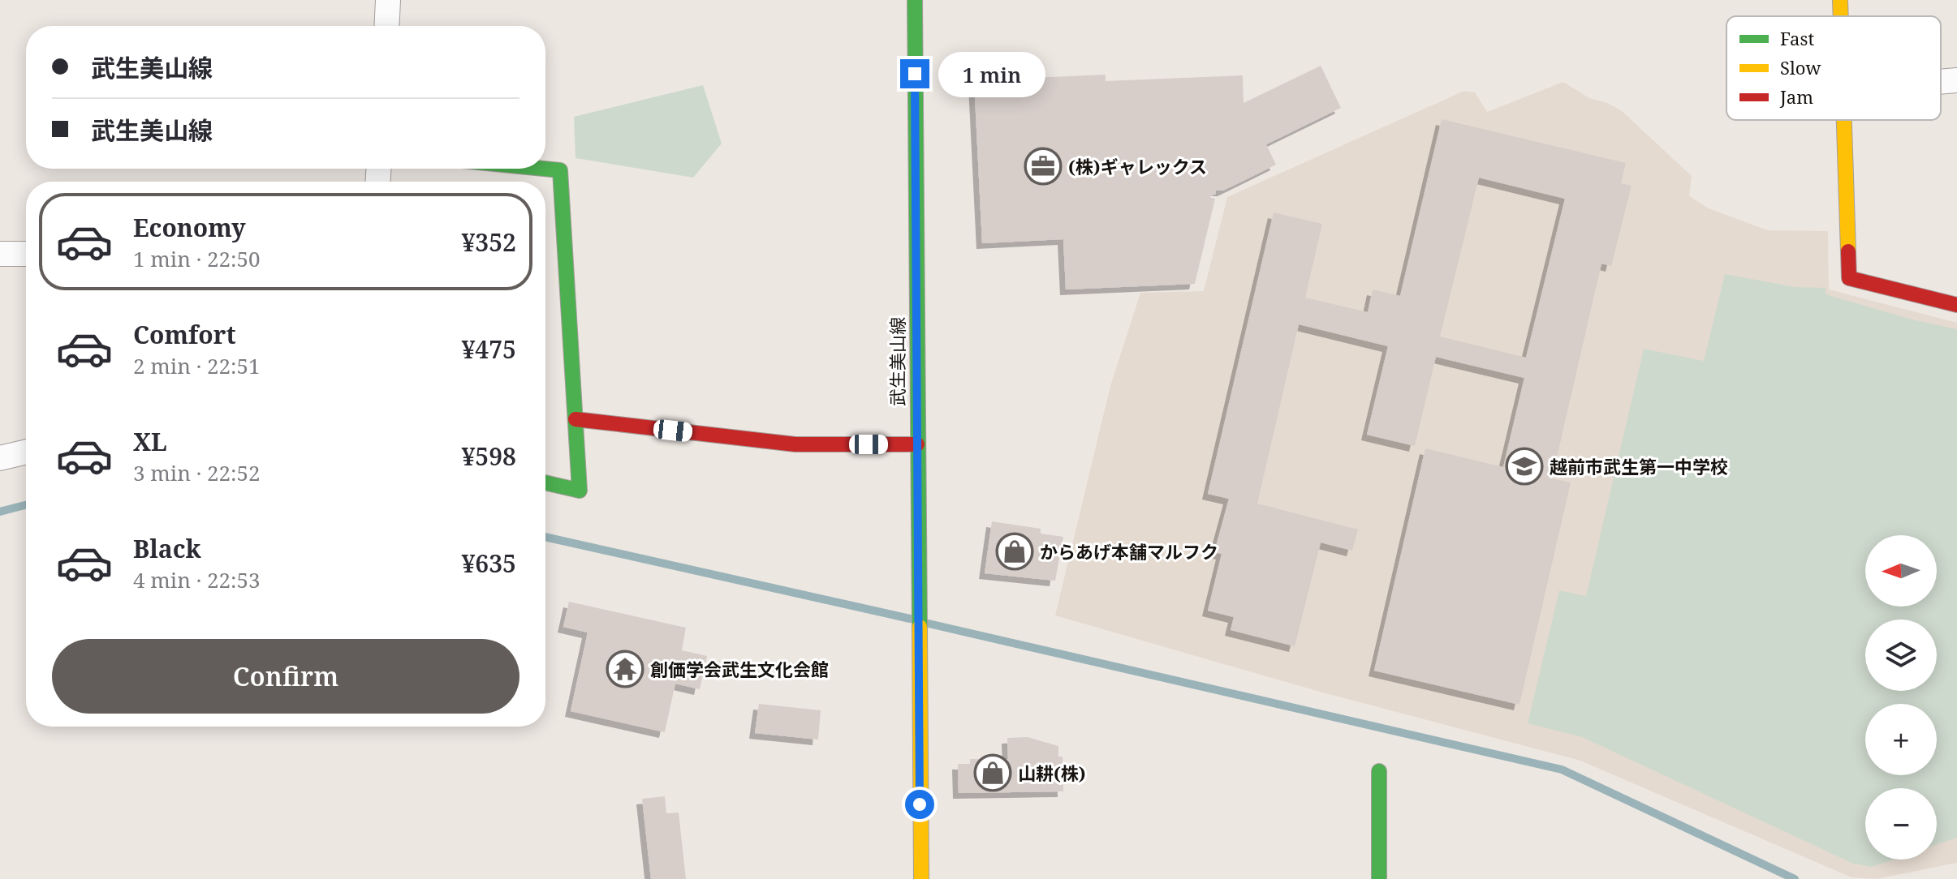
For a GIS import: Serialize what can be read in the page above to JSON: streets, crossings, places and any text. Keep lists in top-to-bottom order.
{
  "streets": {
    "street": ["武生美山線"]
  },
  "places": {
    "office": ["(株)ギャレックス"],
    "school or university": ["越前市武生第一中学校"],
    "shop": ["からあげ本舗マルフク", "山耕(株)"],
    "temple": ["創価学会武生文化会館"]
  },
  "legend": ["Fast", "Slow", "Jam"],
  "north": "left",
  "page": {
    "banner": ["武生美山線", "武生美山線"],
    "bubble": "1 min",
    "list": [
      {
        "name": "Economy",
        "note": "1 min · 22:50",
        "value": "¥352"
      },
      {
        "name": "Comfort",
        "note": "2 min · 22:51",
        "value": "¥475"
      },
      {
        "name": "XL",
        "note": "3 min · 22:52",
        "value": "¥598"
      },
      {
        "name": "Black",
        "note": "4 min · 22:53",
        "value": "¥635"
      }
    ],
    "map_buttons": ["+", "−"],
    "buttons": "Confirm"
  }
}
